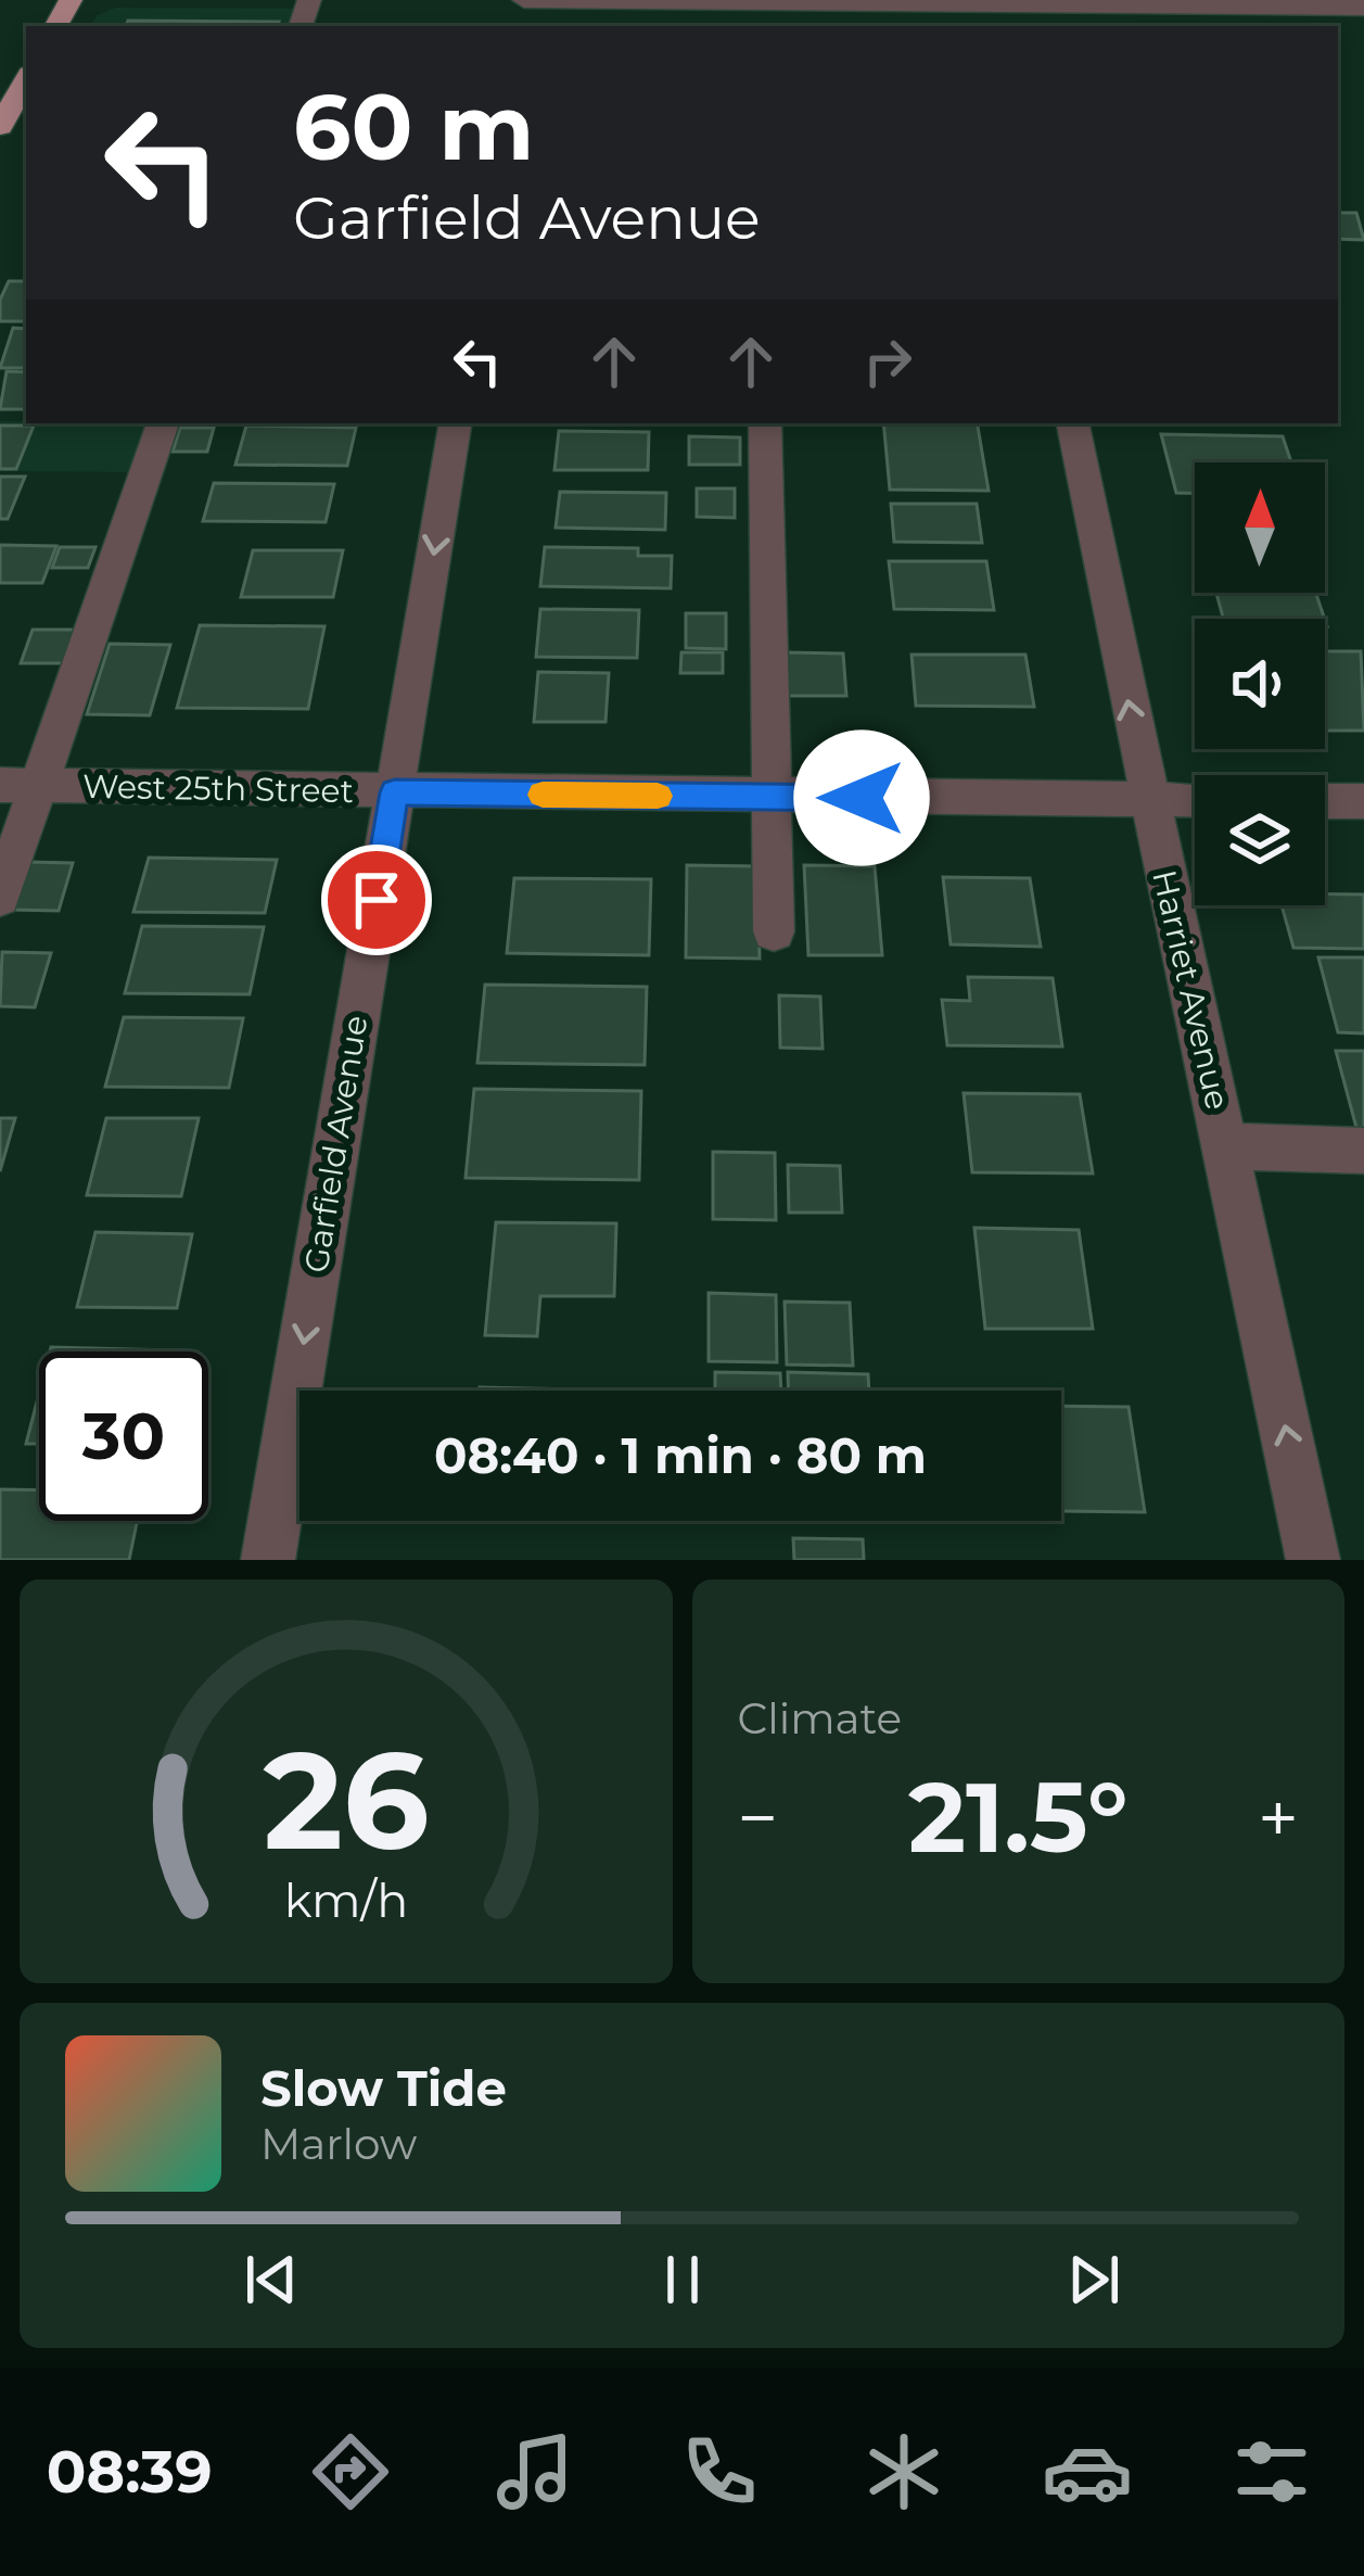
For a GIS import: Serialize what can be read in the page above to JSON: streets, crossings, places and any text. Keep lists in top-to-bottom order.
{
  "streets": {
    "street": ["West 25th Street", "Harriet Avenue", "Garfield Avenue"]
  },
  "crossings": [
    ["West 25th Street", "Harriet Avenue"],
    ["West 25th Street", "Garfield Avenue"]
  ],
  "one_way": ["Harriet Avenue"],
  "north": "top",
  "page": {
    "turn": ["60 m", "Garfield Avenue"],
    "limit": "30",
    "trip": "08:40 · 1 min · 80 m",
    "tile": "Climate",
    "heat": ["−", "21.5°", "+"],
    "song": ["Slow Tide", "Marlow"],
    "tabs": "08:39",
    "gauge": ["26", "km/h"]
  }
}
